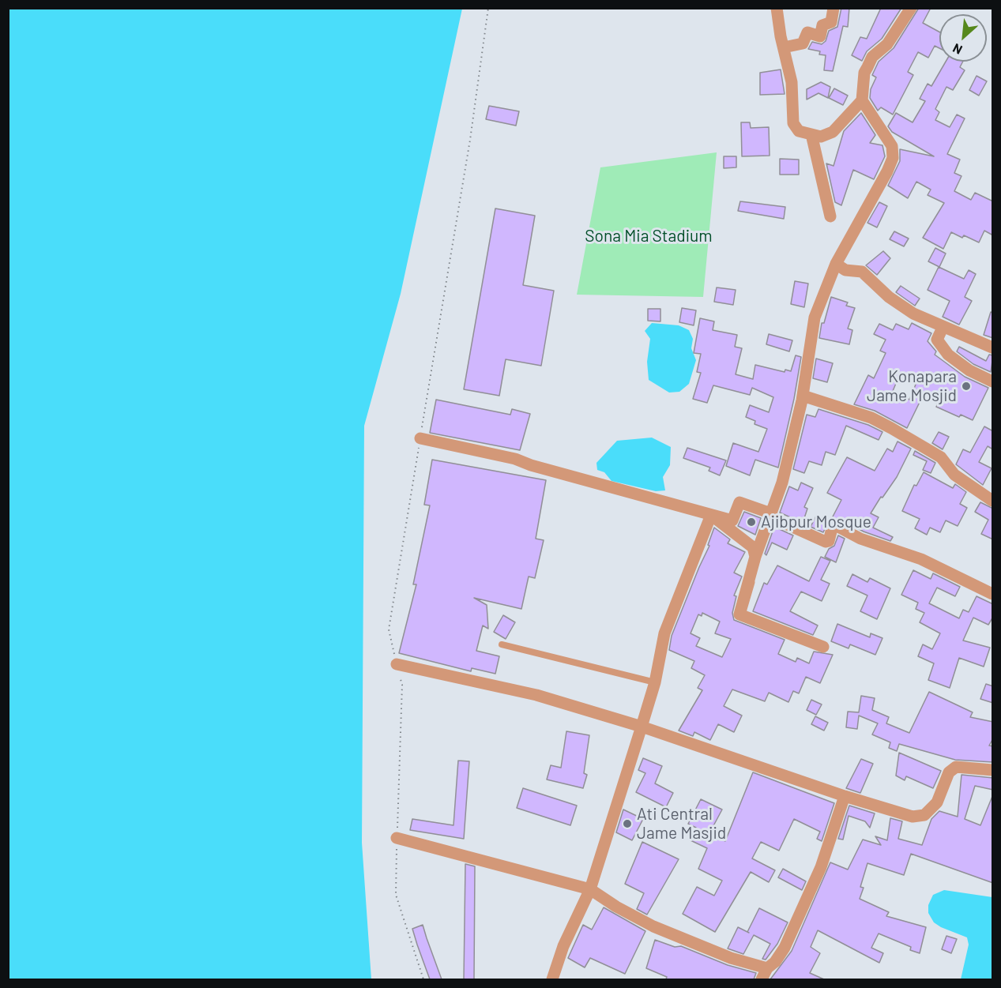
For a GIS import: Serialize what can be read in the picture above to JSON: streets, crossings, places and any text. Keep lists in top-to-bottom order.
{
  "parks": ["Sona Mia Stadium"],
  "places": ["Konapara Jame Mosjid", "Ajibpur Mosque", "Ati Central Jame Masjid"],
  "north": "bottom left"
}
